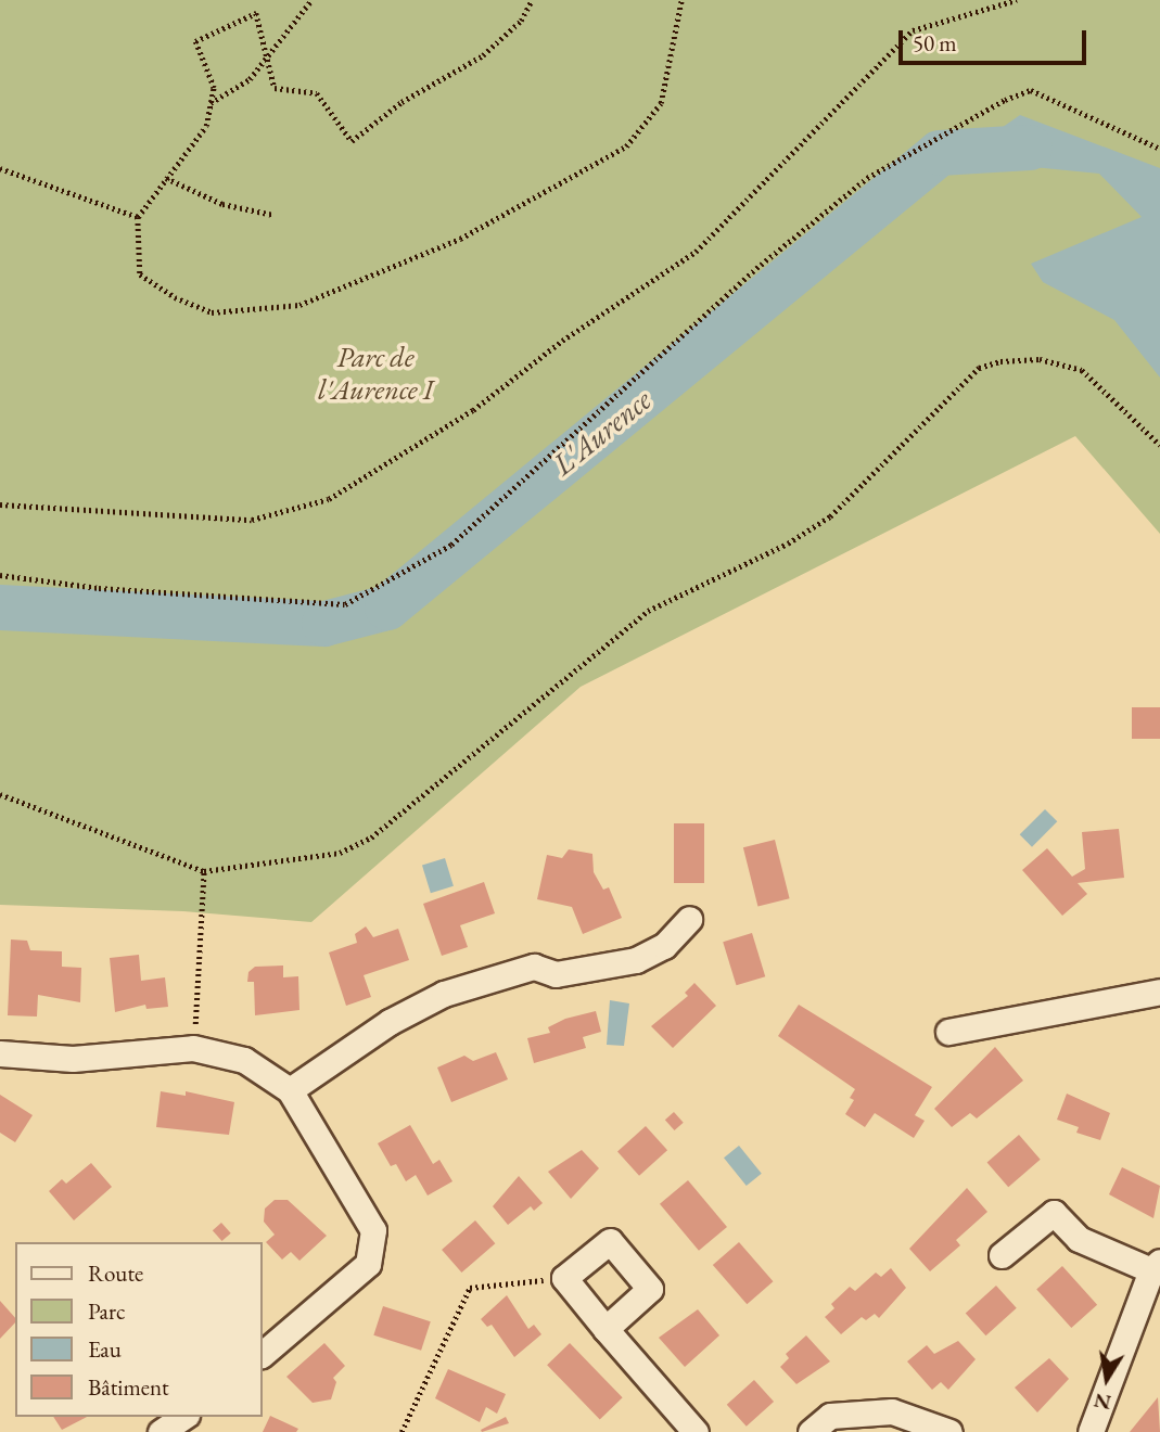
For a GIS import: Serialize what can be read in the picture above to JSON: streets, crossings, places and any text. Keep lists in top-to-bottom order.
{
  "water": ["L'Aurence"],
  "parks": ["Parc de l'Aurence I"],
  "legend": [
    "Route",
    "Parc",
    "Eau",
    "Bâtiment"
  ],
  "scale_bar": "50 m",
  "north": "bottom"
}
